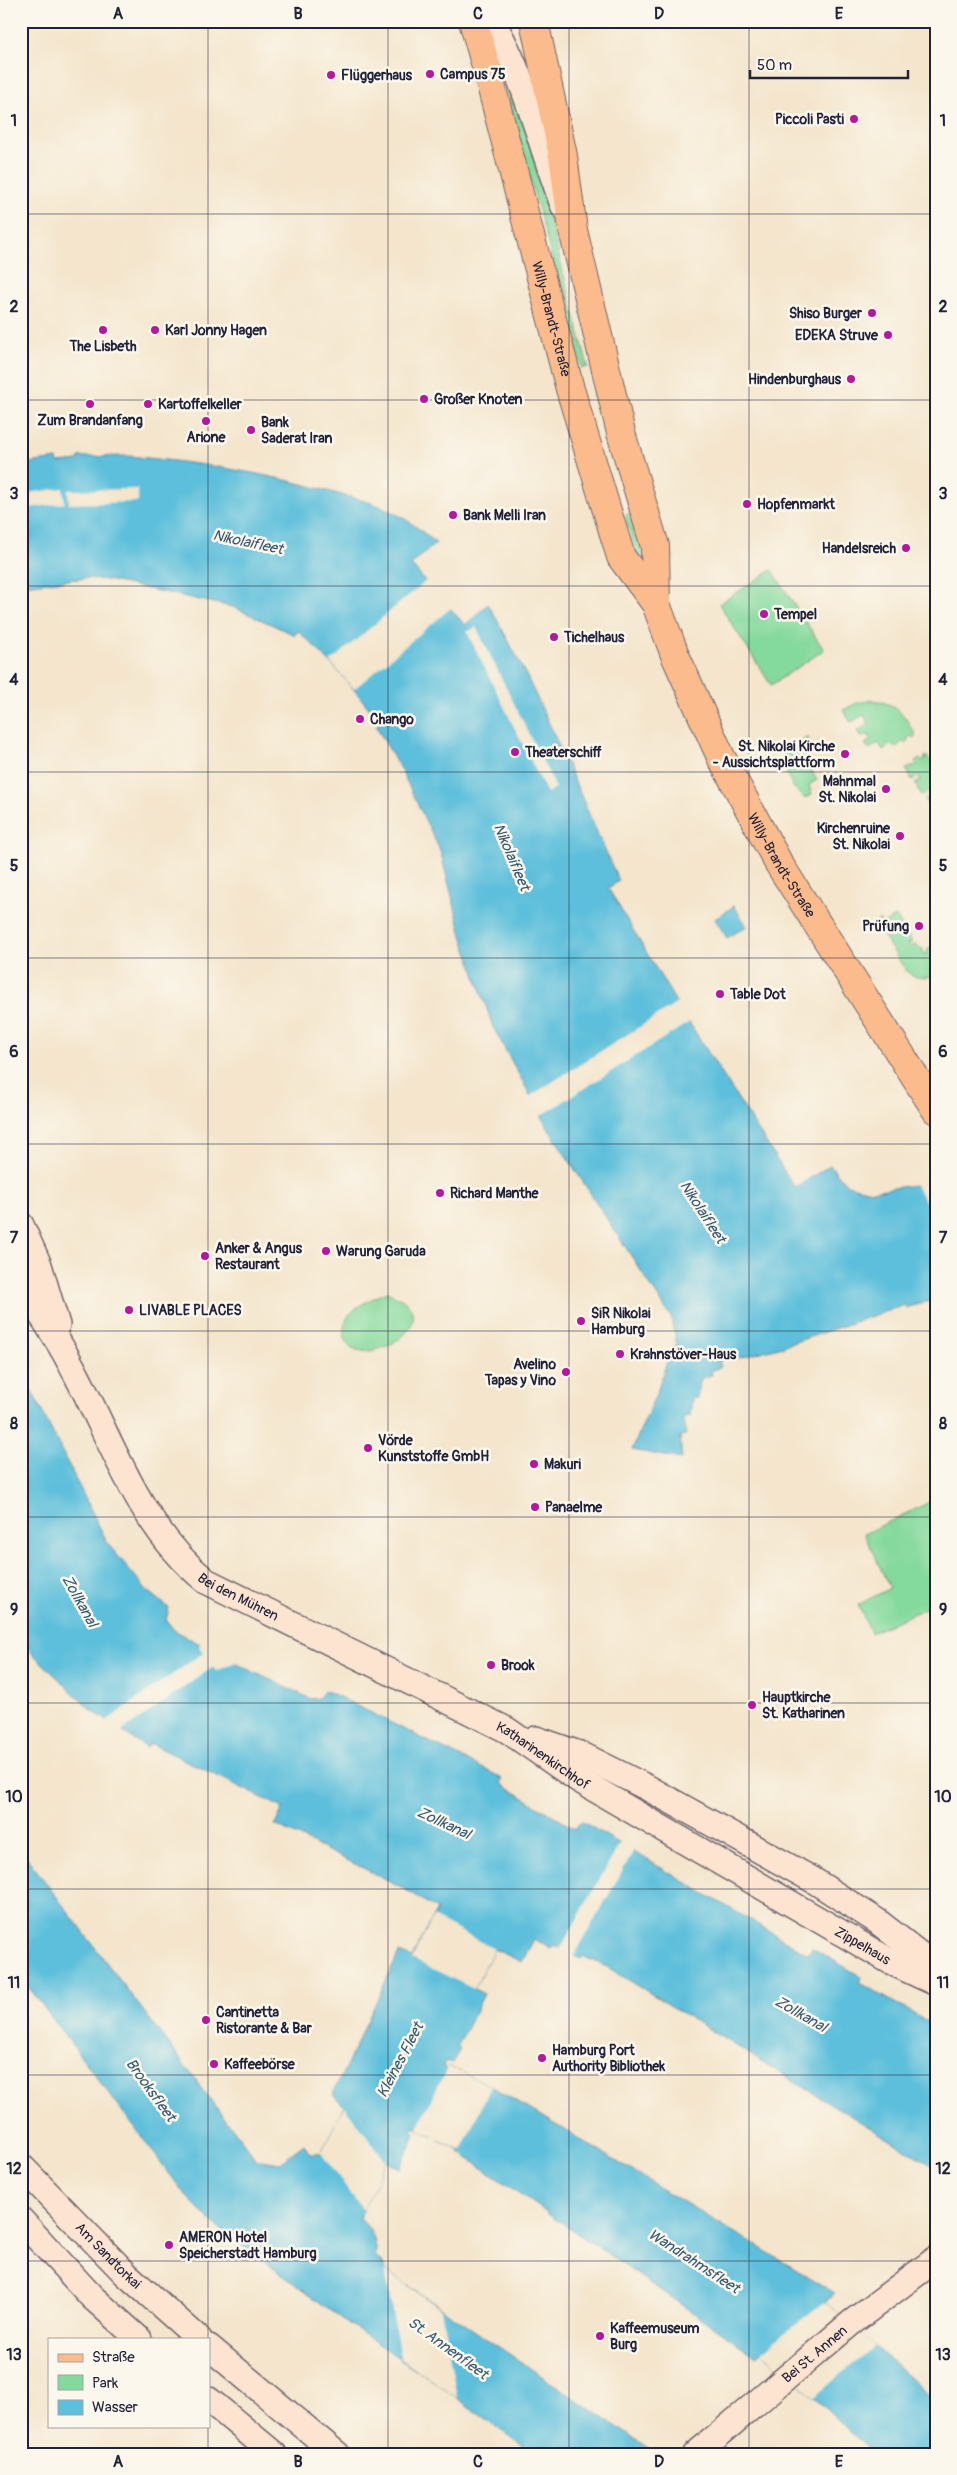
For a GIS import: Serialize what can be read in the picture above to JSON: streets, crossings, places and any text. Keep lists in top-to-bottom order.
{
  "streets": {
    "main road": [
      "Willy-Brandt-Straße",
      "Bei den Mühren",
      "Katharinenkirchhof",
      "Zippelhaus",
      "Am Sandtorkai",
      "Bei St. Annen"
    ]
  },
  "crossings": [
    ["Bei den Mühren", "Katharinenkirchhof"],
    ["Katharinenkirchhof", "Zippelhaus"]
  ],
  "water": [
    "Nikolaifleet",
    "Zollkanal",
    "Kleines Fleet",
    "Brooksfleet",
    "Wandrahmsfleet",
    "St. Annenfleet"
  ],
  "places": [
    "Campus 75",
    "Flüggerhaus",
    "Piccoli Pasti",
    "Shiso Burger",
    "The Lisbeth",
    "Karl Jonny Hagen",
    "EDEKA Struve",
    "Hindenburghaus",
    "Großer Knoten",
    "Zum Brandanfang",
    "Kartoffelkeller",
    "Arione",
    "Bank Saderat Iran",
    "Hopfenmarkt",
    "Bank Melli Iran",
    "Handelsreich",
    "Tempel",
    "Tichelhaus",
    "Chango",
    "Theaterschiff",
    "St. Nikolai Kirche - Aussichtsplattform",
    "Mahnmal St. Nikolai",
    "Kirchenruine St. Nikolai",
    "Prüfung",
    "Table Dot",
    "Richard Manthe",
    "Warung Garuda",
    "Anker & Angus Restaurant",
    "LIVABLE PLACES",
    "SiR Nikolai Hamburg",
    "Krahnstöver-Haus",
    "Avelino Tapas y Vino",
    "Vörde Kunststoffe GmbH",
    "Makuri",
    "Panaelme",
    "Brook",
    "Hauptkirche St. Katharinen",
    "Cantinetta Ristorante & Bar",
    "Hamburg Port Authority Bibliothek",
    "Kaffeebörse",
    "AMERON Hotel Speicherstadt Hamburg",
    "Kaffeemuseum Burg"
  ],
  "legend": ["Straße", "Park", "Wasser"],
  "scale_bar": "50 m",
  "grid": {
    "columns": [
      "A",
      "B",
      "C",
      "D",
      "E"
    ],
    "rows": [
      "1",
      "2",
      "3",
      "4",
      "5",
      "6",
      "7",
      "8",
      "9",
      "10",
      "11",
      "12",
      "13"
    ]
  }
}
